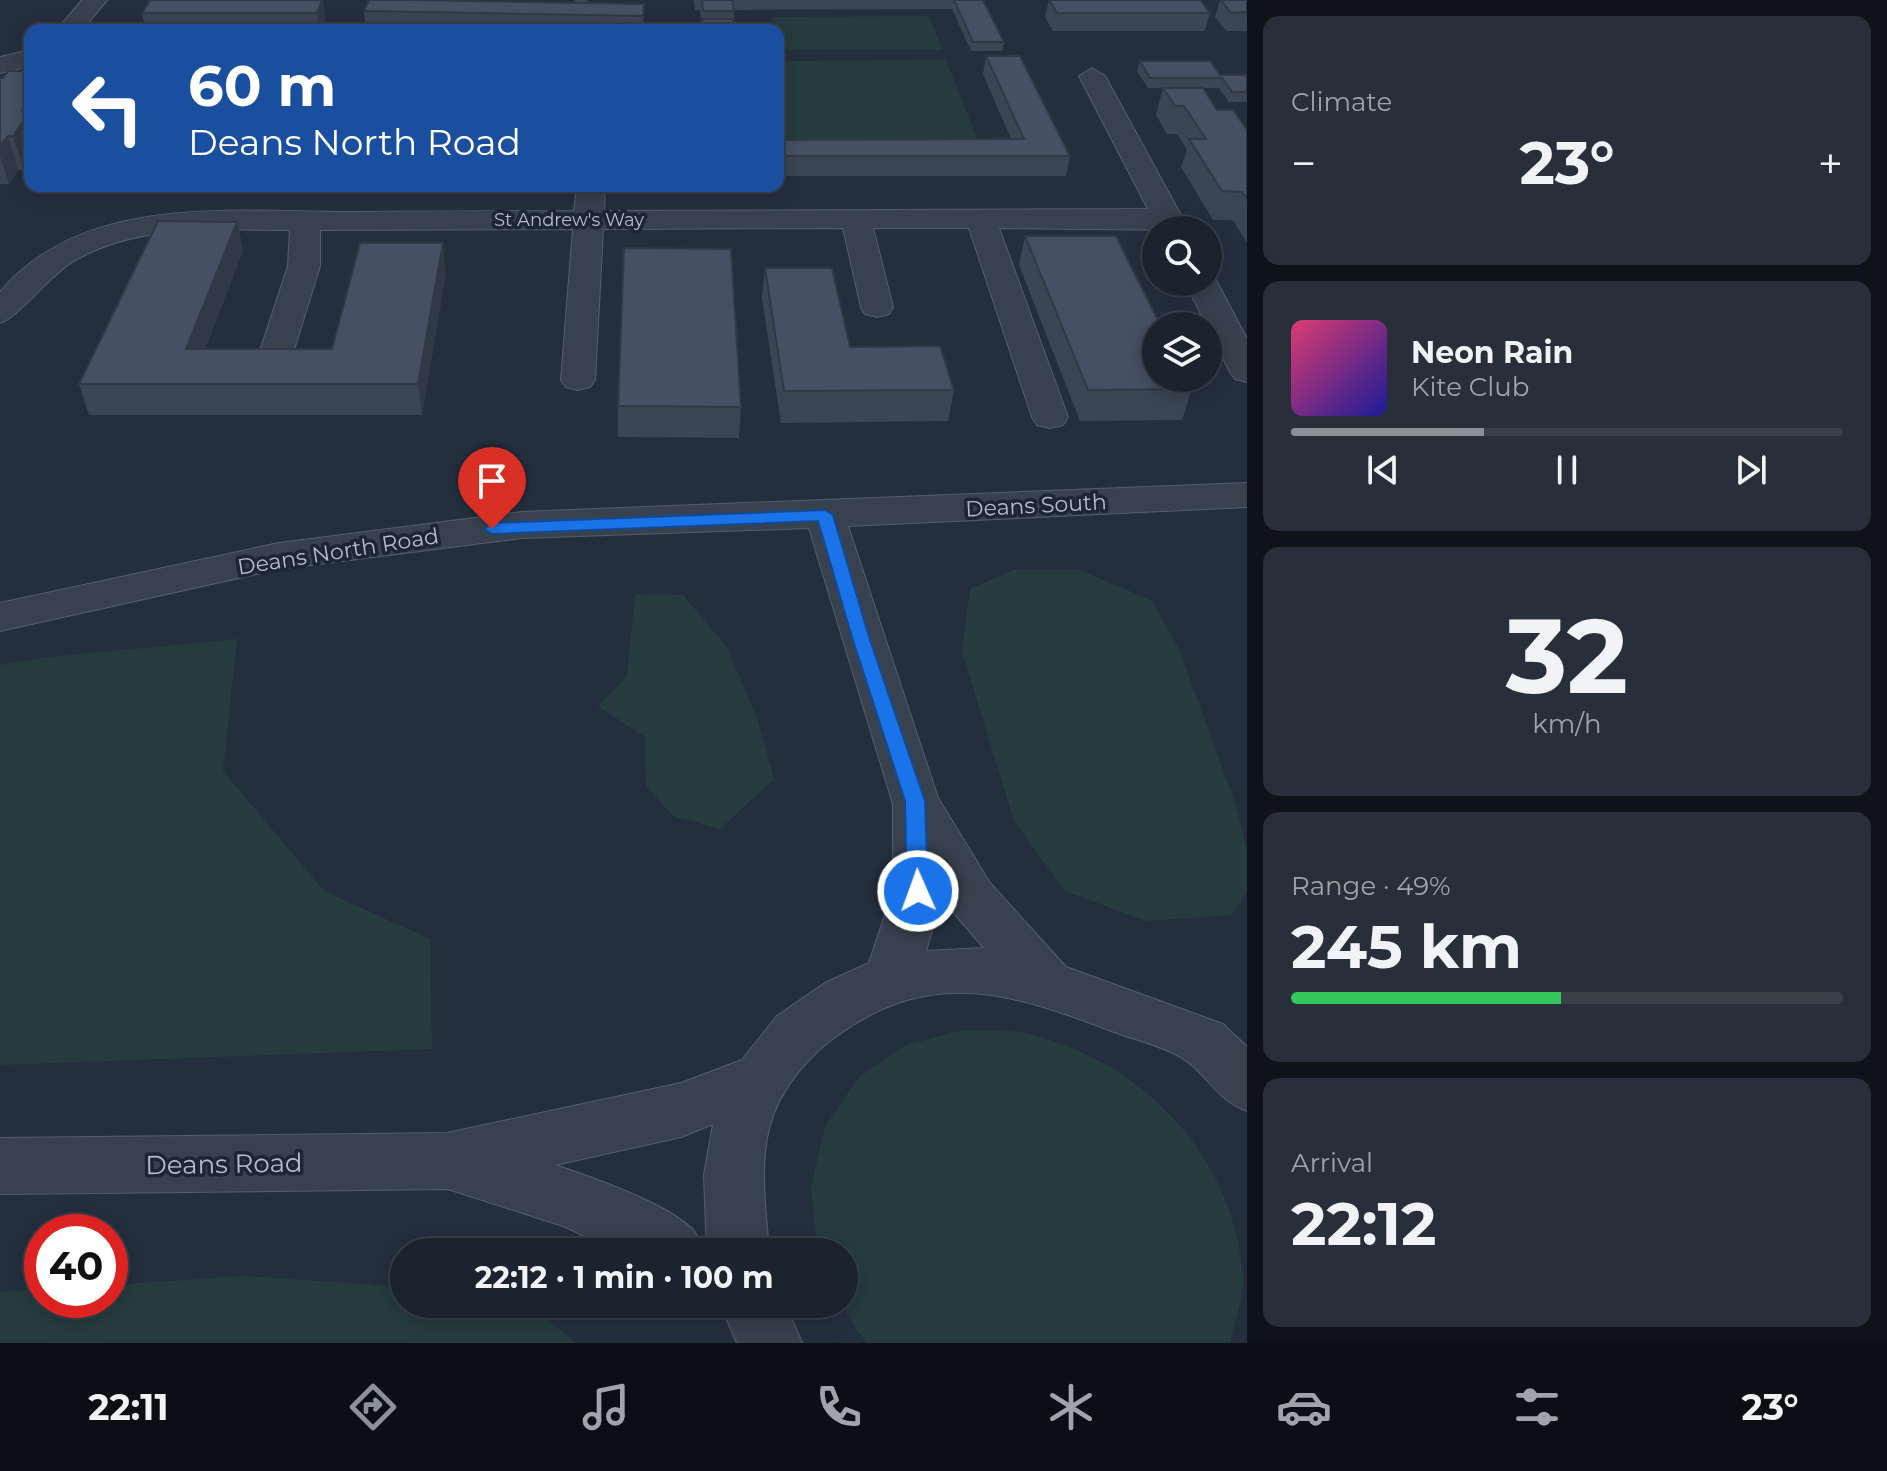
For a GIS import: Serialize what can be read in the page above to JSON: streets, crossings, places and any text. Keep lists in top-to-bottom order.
{
  "streets": {
    "street": [
      "St Andrew's Way",
      "Deans South",
      "Deans North Road",
      "Deans Road"
    ]
  },
  "crossings": [
    ["Deans South", "Deans North Road"]
  ],
  "page": {
    "tile": [
      "Climate",
      ["32", "km/h"],
      ["Range · 49%", "245 km"],
      ["Arrival", "22:12"]
    ],
    "turn": ["60 m", "Deans North Road"],
    "heat": ["−", "23°", "+"],
    "song": ["Neon Rain", "Kite Club"],
    "limit": "40",
    "trip": "22:12 · 1 min · 100 m",
    "tabs": ["22:11", "23°"]
  }
}
